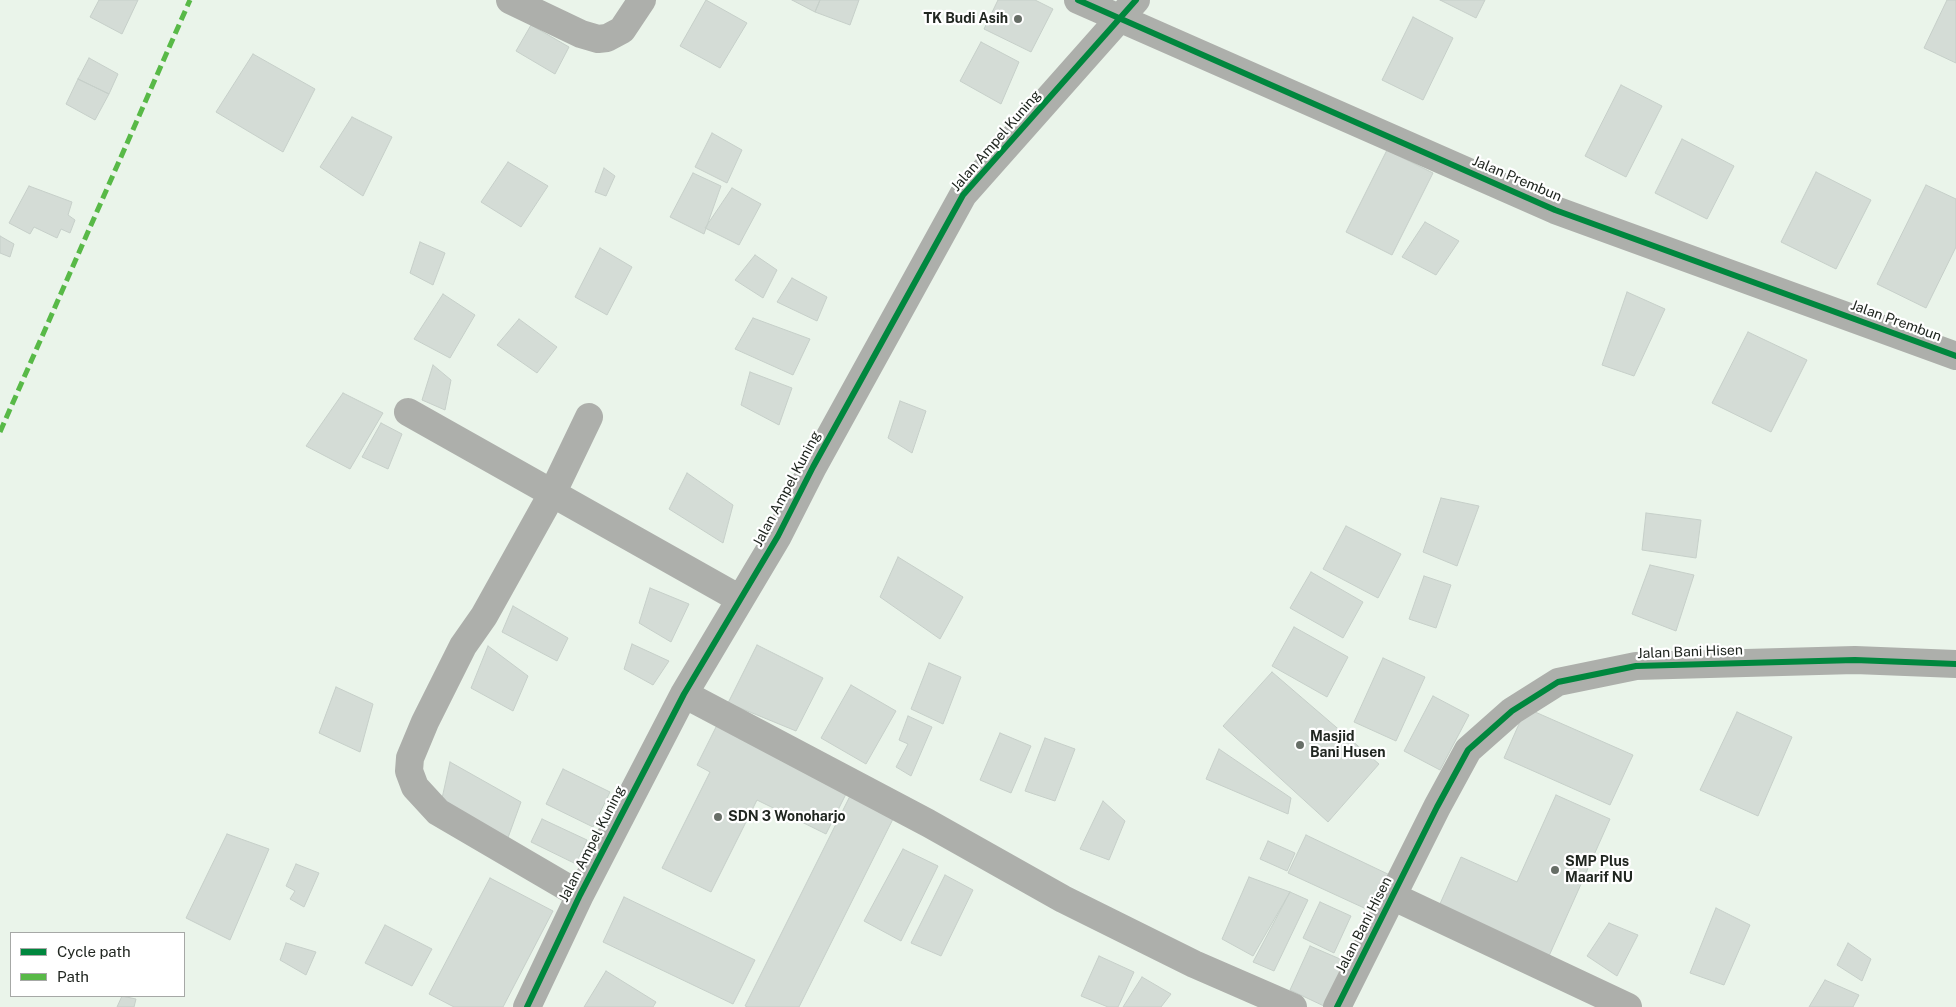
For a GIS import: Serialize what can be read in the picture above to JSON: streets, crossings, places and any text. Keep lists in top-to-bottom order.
{
  "streets": {
    "street": ["Jalan Ampel Kuning", "Jalan Prembun", "Jalan Bani Hisen"]
  },
  "crossings": [
    ["Jalan Ampel Kuning", "Jalan Prembun"]
  ],
  "places": [
    "TK Budi Asih",
    "Masjid Bani Husen",
    "SDN 3 Wonoharjo",
    "SMP Plus Maarif NU"
  ],
  "legend": ["Cycle path", "Path"]
}
